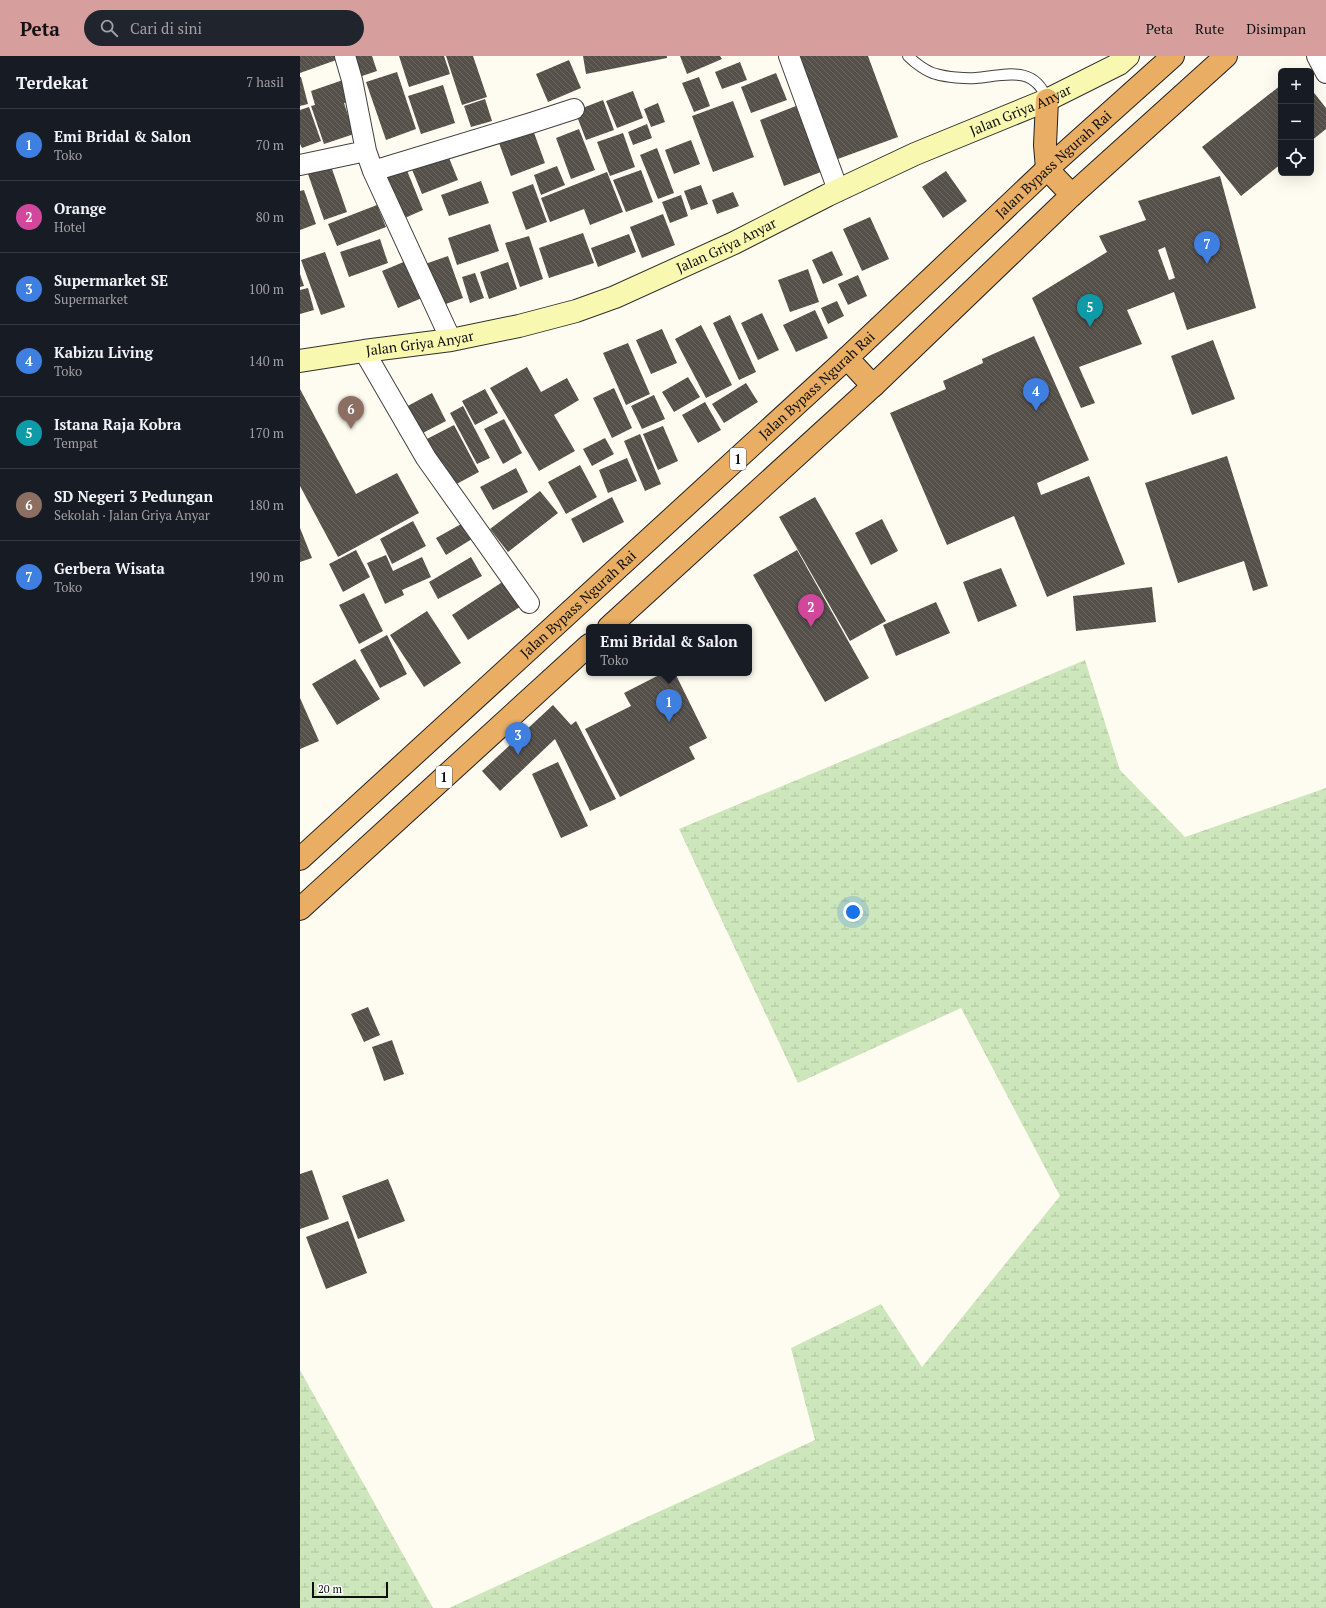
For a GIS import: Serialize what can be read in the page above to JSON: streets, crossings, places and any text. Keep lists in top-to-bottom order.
{
  "streets": {
    "highway": ["Jalan Bypass Ngurah Rai", "1"],
    "street": ["Jalan Griya Anyar"]
  },
  "scale_bar": "20 m",
  "page": {
    "header": "Peta",
    "search": "Cari di sini",
    "nav": ["Peta", "Rute", "Disimpan"],
    "heading": ["Terdekat", "7 hasil"],
    "map_buttons": ["+", "−"],
    "list": [
      {
        "mark": "1",
        "name": "Emi Bridal & Salon",
        "note": "Toko",
        "value": "70 m"
      },
      {
        "mark": "2",
        "name": "Orange",
        "note": "Hotel",
        "value": "80 m"
      },
      {
        "mark": "3",
        "name": "Supermarket SE",
        "note": "Supermarket",
        "value": "100 m"
      },
      {
        "mark": "4",
        "name": "Kabizu Living",
        "note": "Toko",
        "value": "140 m"
      },
      {
        "mark": "5",
        "name": "Istana Raja Kobra",
        "note": "Tempat",
        "value": "170 m"
      },
      {
        "mark": "6",
        "name": "SD Negeri 3 Pedungan",
        "note": "Sekolah · Jalan Griya Anyar",
        "value": "180 m"
      },
      {
        "mark": "7",
        "name": "Gerbera Wisata",
        "note": "Toko",
        "value": "190 m"
      }
    ],
    "pins": [
      "7",
      "5",
      "4",
      "6",
      "2",
      "1",
      "3"
    ],
    "popup": ["Emi Bridal & Salon", "Toko"],
    "scale": "20 m"
  }
}
